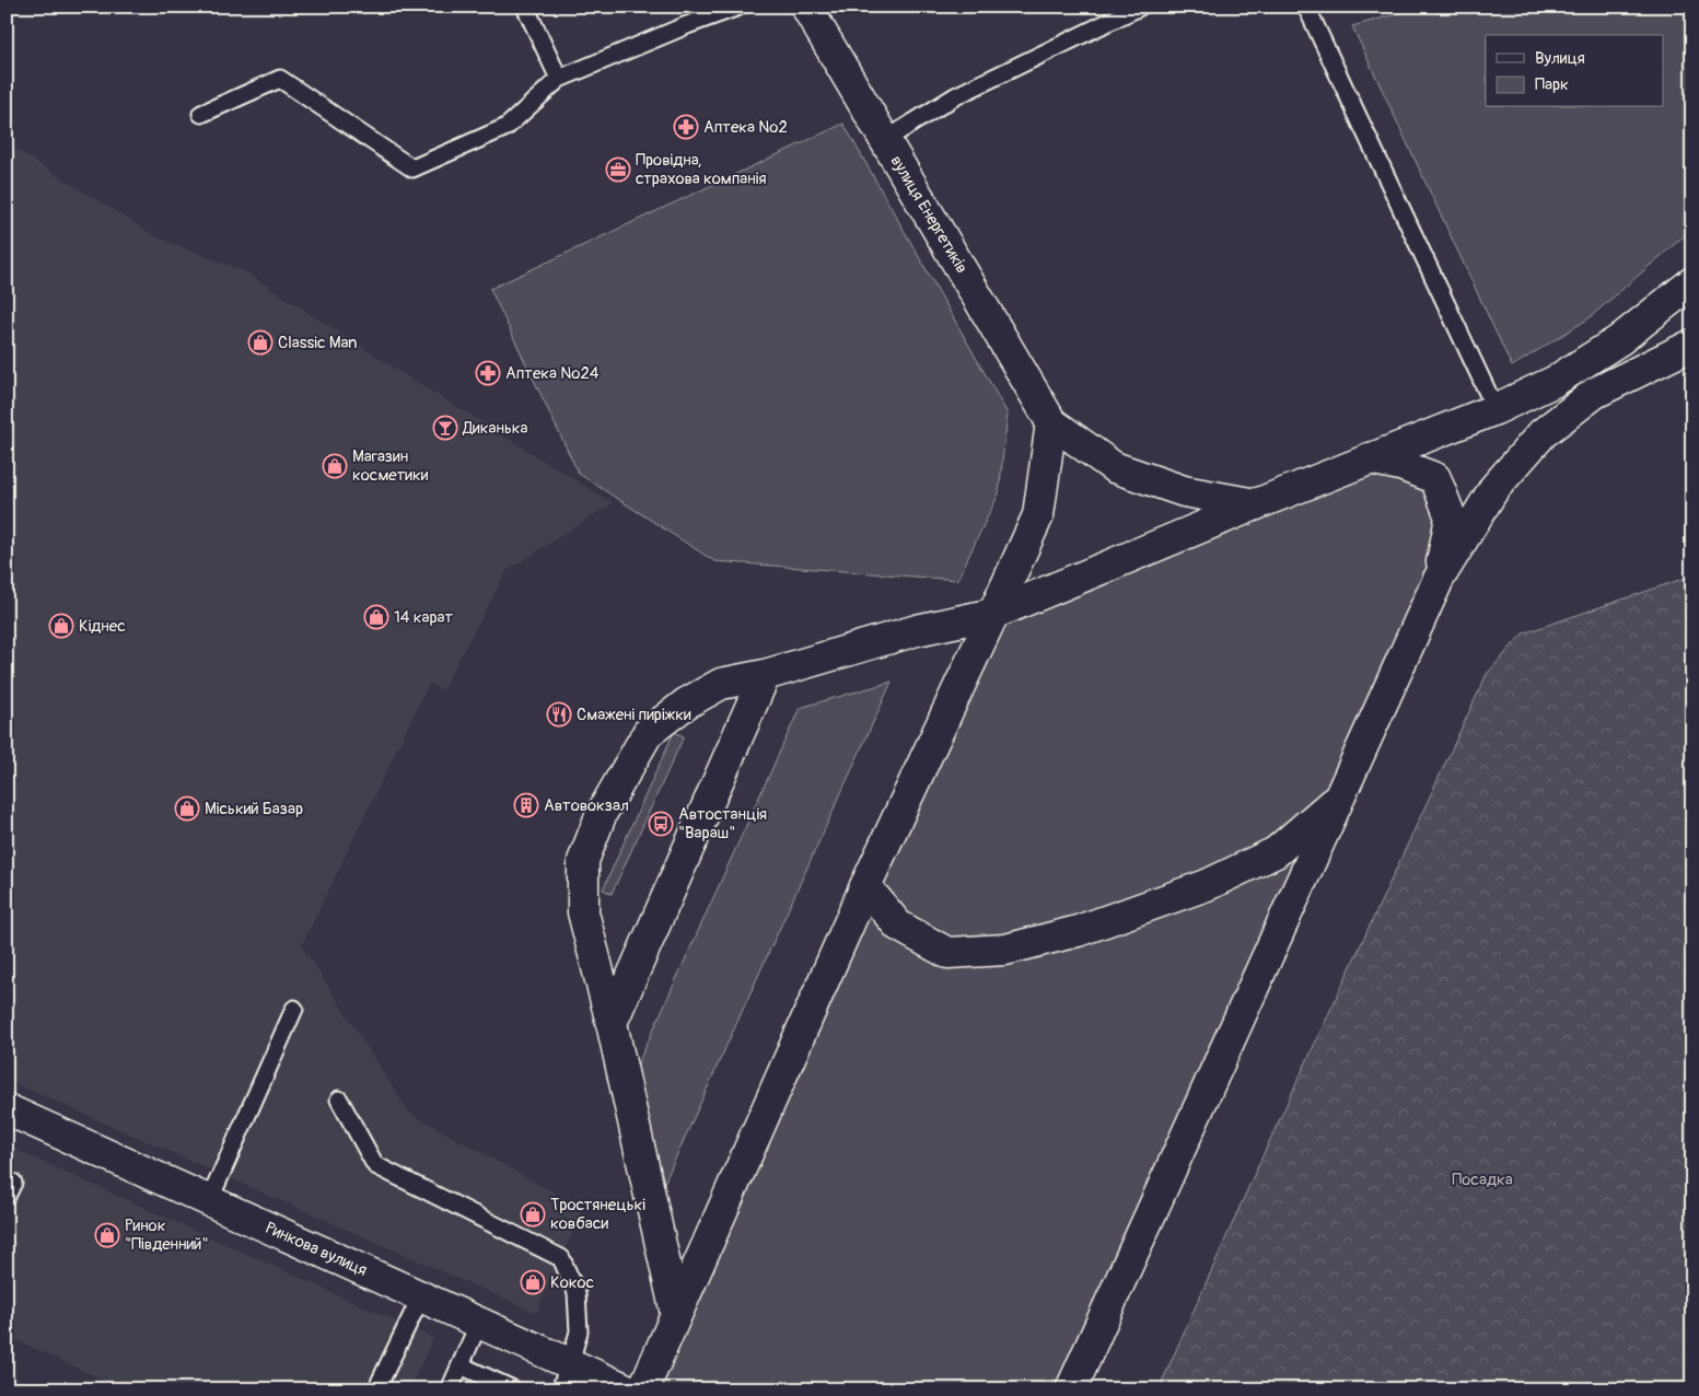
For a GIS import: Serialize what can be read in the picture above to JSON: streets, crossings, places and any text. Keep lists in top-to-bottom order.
{
  "streets": {
    "main road": ["вулиця Енергетиків", "Ринкова вулиця"]
  },
  "parks": ["Посадка"],
  "places": {
    "pharmacy": ["Аптека №2", "Аптека №24"],
    "office": ["Провідна, страхова компанія"],
    "shop": [
      "Classic Man",
      "Магазин косметики",
      "14 карат",
      "Кіднес",
      "Міський Базар",
      "Тростянецькі ковбаси",
      "Ринок \"Південний\"",
      "Кокос"
    ],
    "bar": ["Диканька"],
    "restaurant": ["Смажені пиріжки"],
    "building": ["Автовокзал"],
    "bus stop": ["Автостанція \"Вараш\""]
  },
  "legend": ["Вулиця", "Парк"]
}
